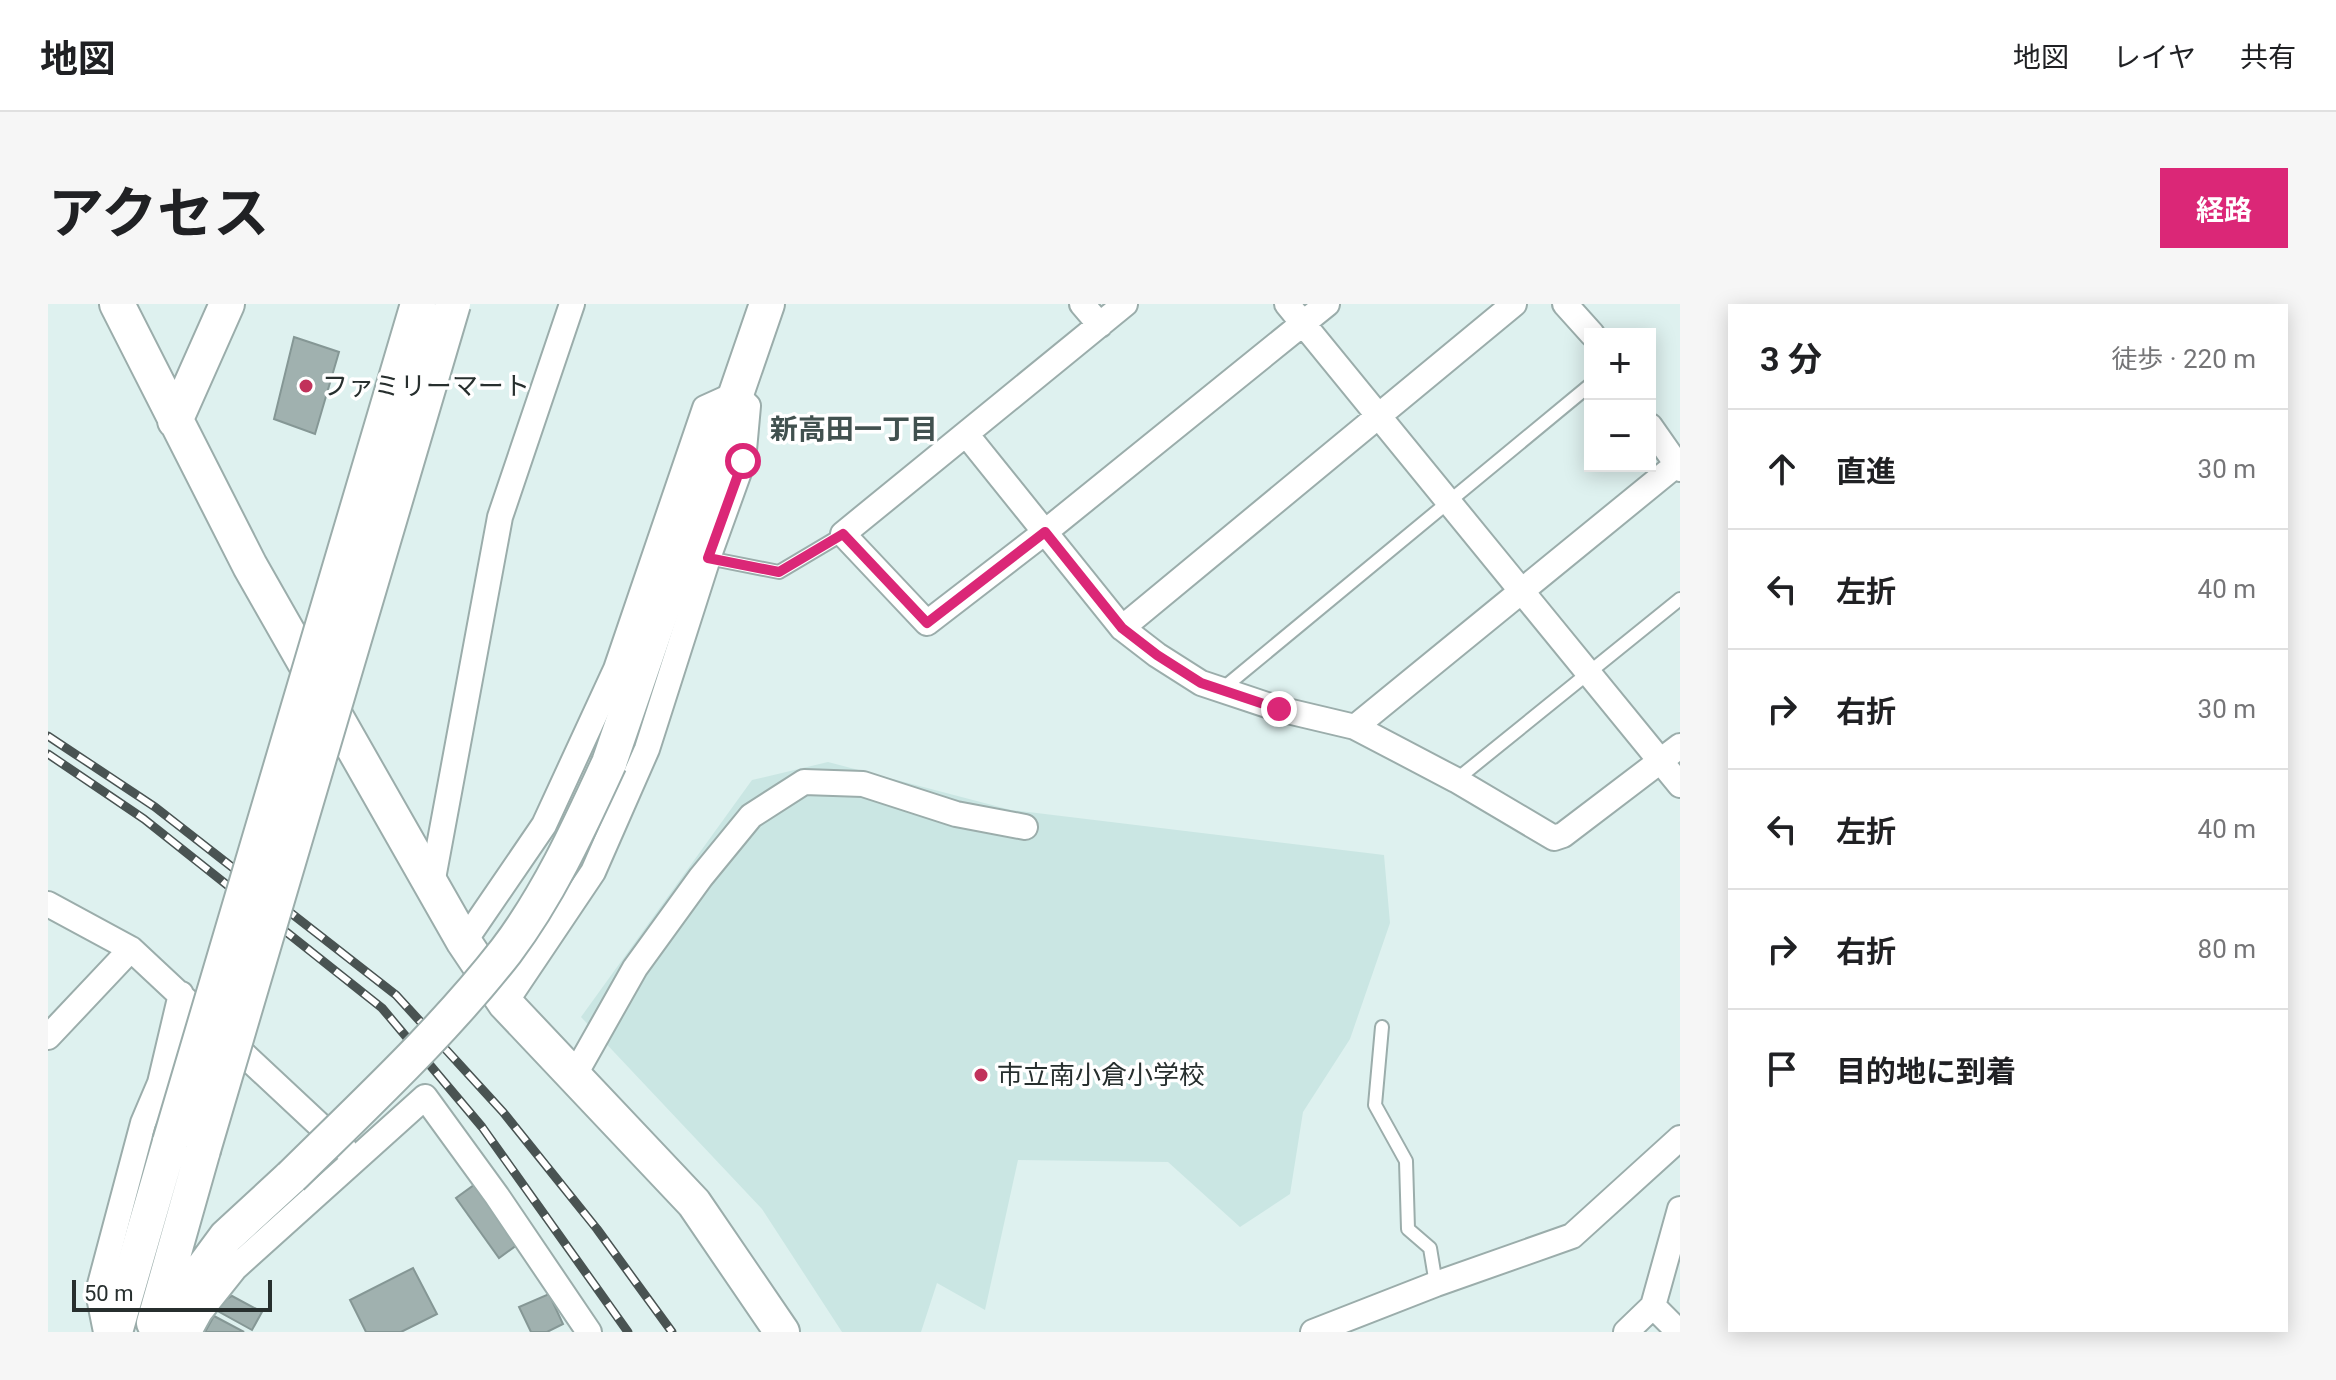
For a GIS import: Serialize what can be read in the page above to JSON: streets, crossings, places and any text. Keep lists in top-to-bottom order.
{
  "districts": ["新高田一丁目"],
  "places": ["ファミリーマート", "市立南小倉小学校"],
  "scale_bar": "50 m",
  "page": {
    "header": "地図",
    "nav": ["地図", "レイヤ", "共有"],
    "title": "アクセス",
    "buttons": "経路",
    "heading": ["3 分", "徒歩 · 220 m"],
    "map_buttons": ["+", "−"],
    "list": [
      ["直進", "30 m"],
      ["左折", "40 m"],
      ["右折", "30 m"],
      ["左折", "40 m"],
      ["右折", "80 m"],
      "目的地に到着"
    ],
    "scale": "50 m"
  }
}
